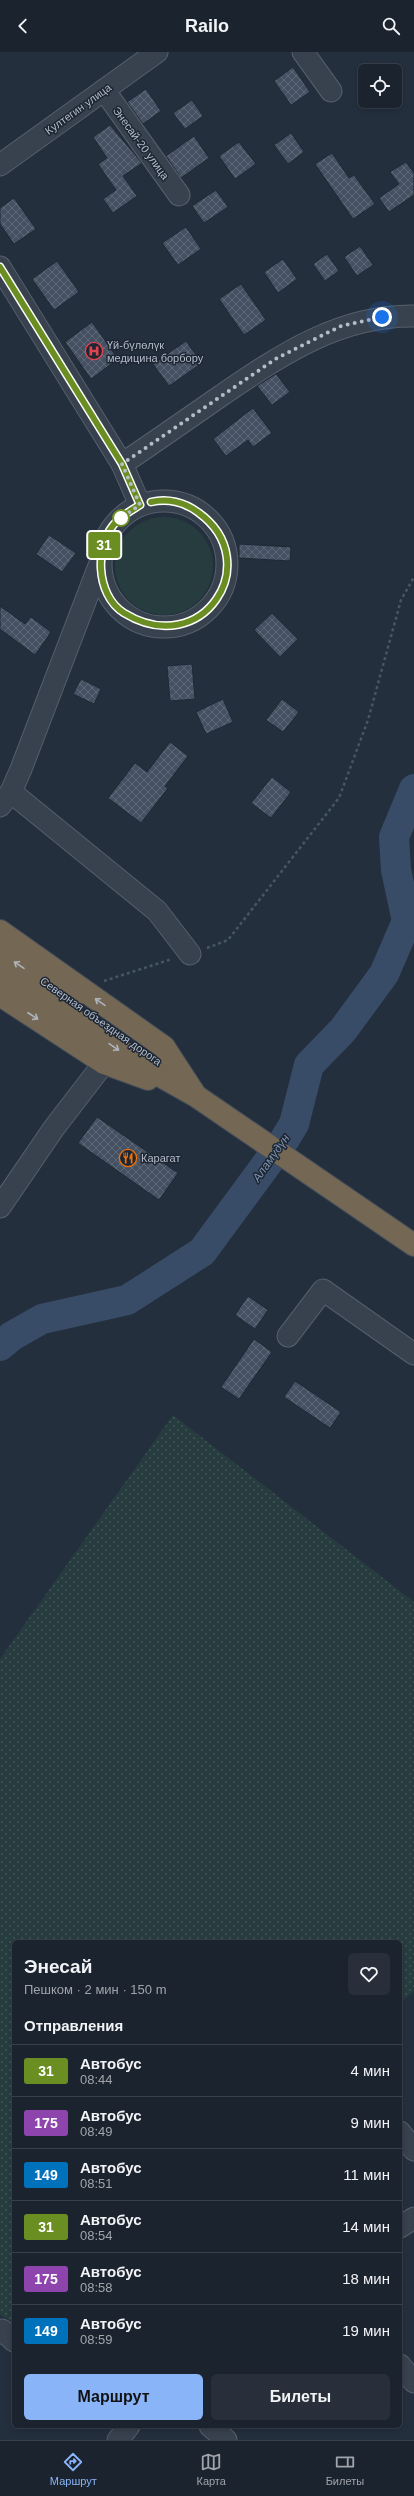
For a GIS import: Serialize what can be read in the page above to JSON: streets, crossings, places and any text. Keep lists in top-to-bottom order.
{
  "streets": {
    "highway": ["Северная объездная дорога"],
    "street": ["Култегин улица", "Энесай-20 улица"]
  },
  "crossings": [
    ["Култегин улица", "Энесай-20 улица"]
  ],
  "water": ["Аламүдүн"],
  "places": {
    "hospital": ["Үй-бүлөлүк медицина борбору"],
    "restaurant": ["Карагат"]
  },
  "lines": ["bus line 31"],
  "page": {
    "header": "Railo",
    "on_map": "31",
    "heading": [
      ["Энесай", "Пешком · 2 мин · 150 m"],
      "Отправления"
    ],
    "list": [
      {
        "mark": "31",
        "name": "Автобус",
        "note": "08:44",
        "value": "4 мин"
      },
      {
        "mark": "175",
        "name": "Автобус",
        "note": "08:49",
        "value": "9 мин"
      },
      {
        "mark": "149",
        "name": "Автобус",
        "note": "08:51",
        "value": "11 мин"
      },
      {
        "mark": "31",
        "name": "Автобус",
        "note": "08:54",
        "value": "14 мин"
      },
      {
        "mark": "175",
        "name": "Автобус",
        "note": "08:58",
        "value": "18 мин"
      },
      {
        "mark": "149",
        "name": "Автобус",
        "note": "08:59",
        "value": "19 мин"
      }
    ],
    "buttons": ["Маршрут", "Билеты"],
    "tabs": ["Маршрут", "Карта", "Билеты"]
  }
}
